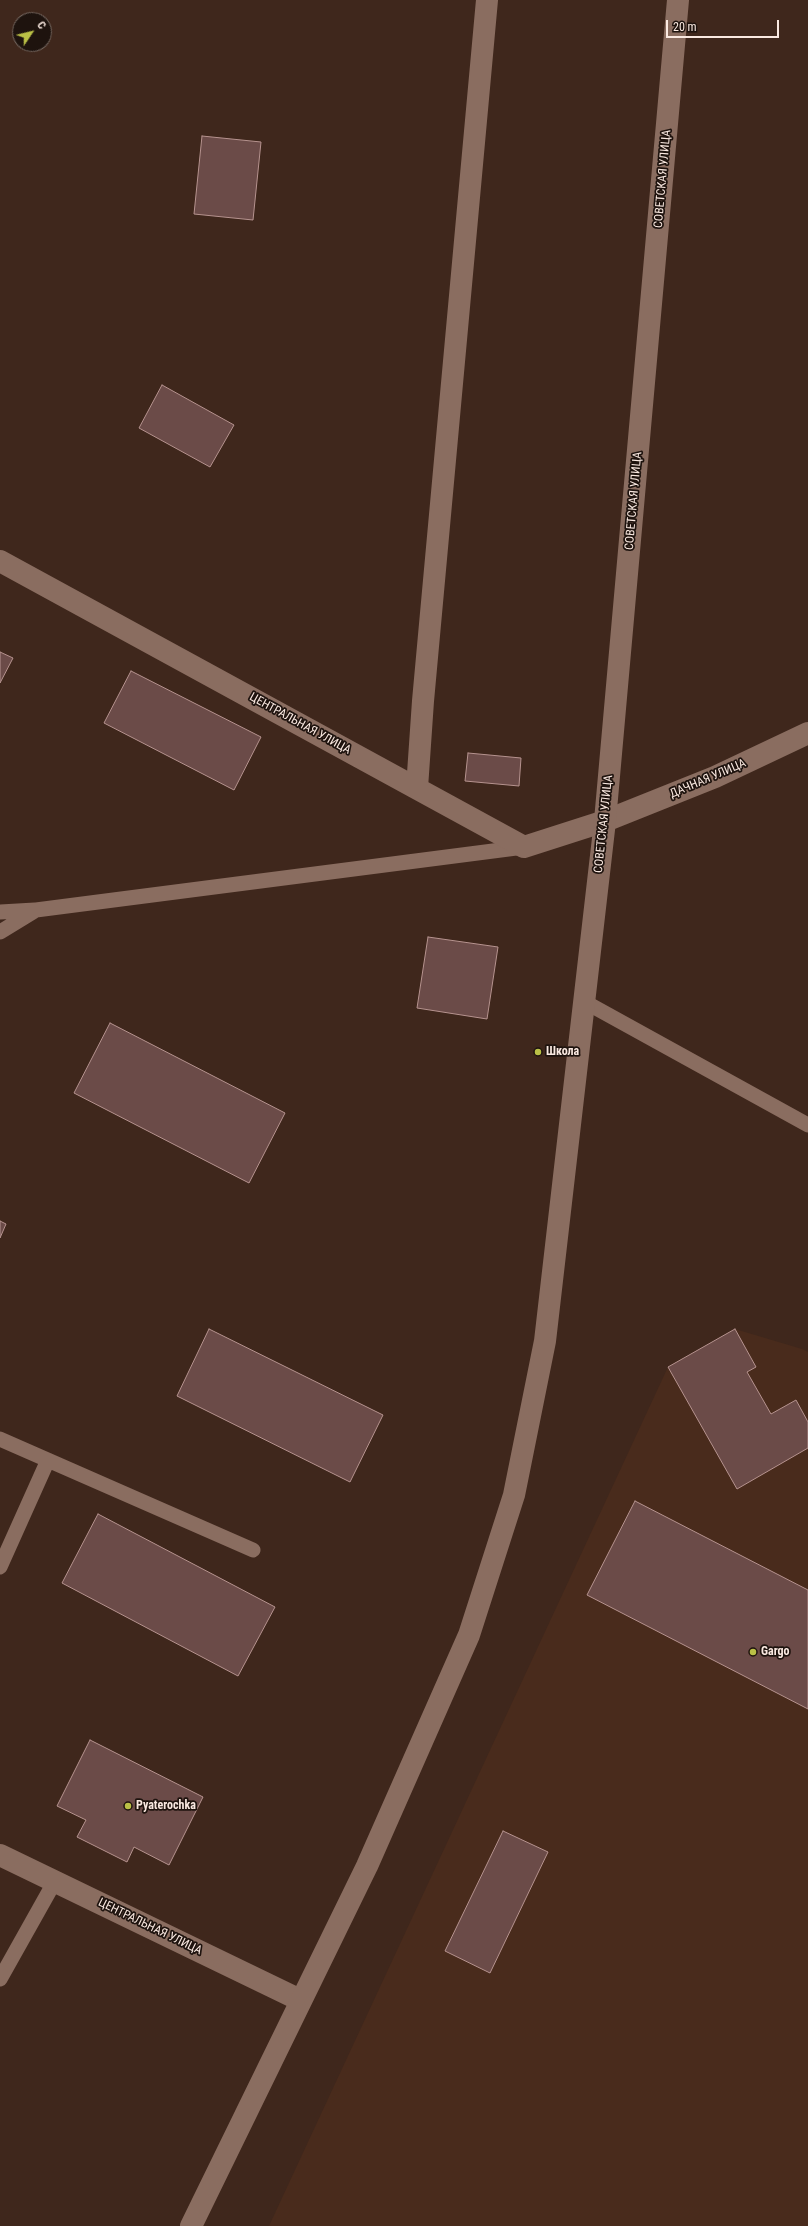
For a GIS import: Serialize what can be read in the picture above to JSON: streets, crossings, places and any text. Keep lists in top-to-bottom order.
{
  "streets": {
    "street": ["СОВЕТСКАЯ УЛИЦА", "ЦЕНТРАЛЬНАЯ УЛИЦА", "ДАЧНАЯ УЛИЦА"]
  },
  "crossings": [
    ["СОВЕТСКАЯ УЛИЦА", "ЦЕНТРАЛЬНАЯ УЛИЦА"],
    ["СОВЕТСКАЯ УЛИЦА", "ДАЧНАЯ УЛИЦА"]
  ],
  "places": ["Школа", "Gargo", "Pyaterochka"],
  "scale_bar": "20 m",
  "north": "top right"
}
